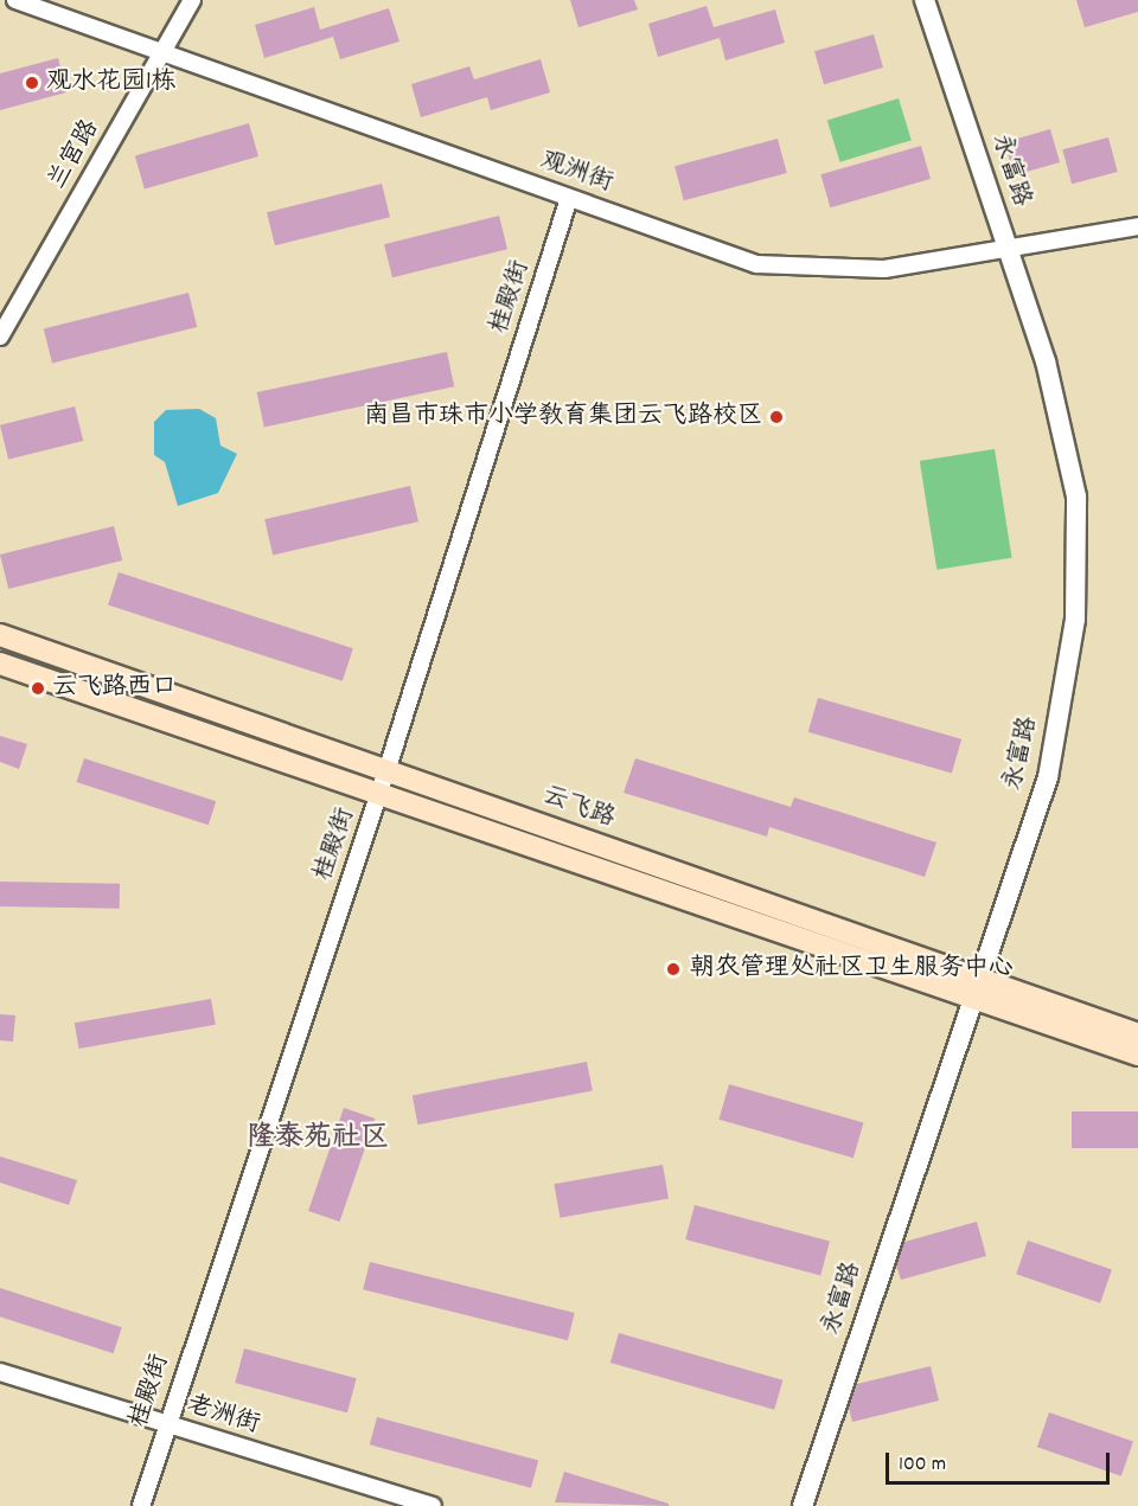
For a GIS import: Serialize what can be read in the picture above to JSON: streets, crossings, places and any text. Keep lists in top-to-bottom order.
{
  "streets": {
    "main road": ["云飞路"],
    "street": [
      "兰宫路",
      "永富路",
      "观洲街",
      "桂殿街",
      "老洲街"
    ]
  },
  "crossings": [
    ["兰宫路", "观洲街"],
    ["永富路", "观洲街"],
    ["永富路", "云飞路"],
    ["观洲街", "桂殿街"],
    ["桂殿街", "云飞路"],
    ["桂殿街", "老洲街"]
  ],
  "districts": ["隆泰苑社区"],
  "places": [
    "观水花园1栋",
    "南昌市珠市小学教育集团云飞路校区",
    "云飞路西口",
    "朝农管理处社区卫生服务中心"
  ],
  "scale_bar": "100 m"
}
